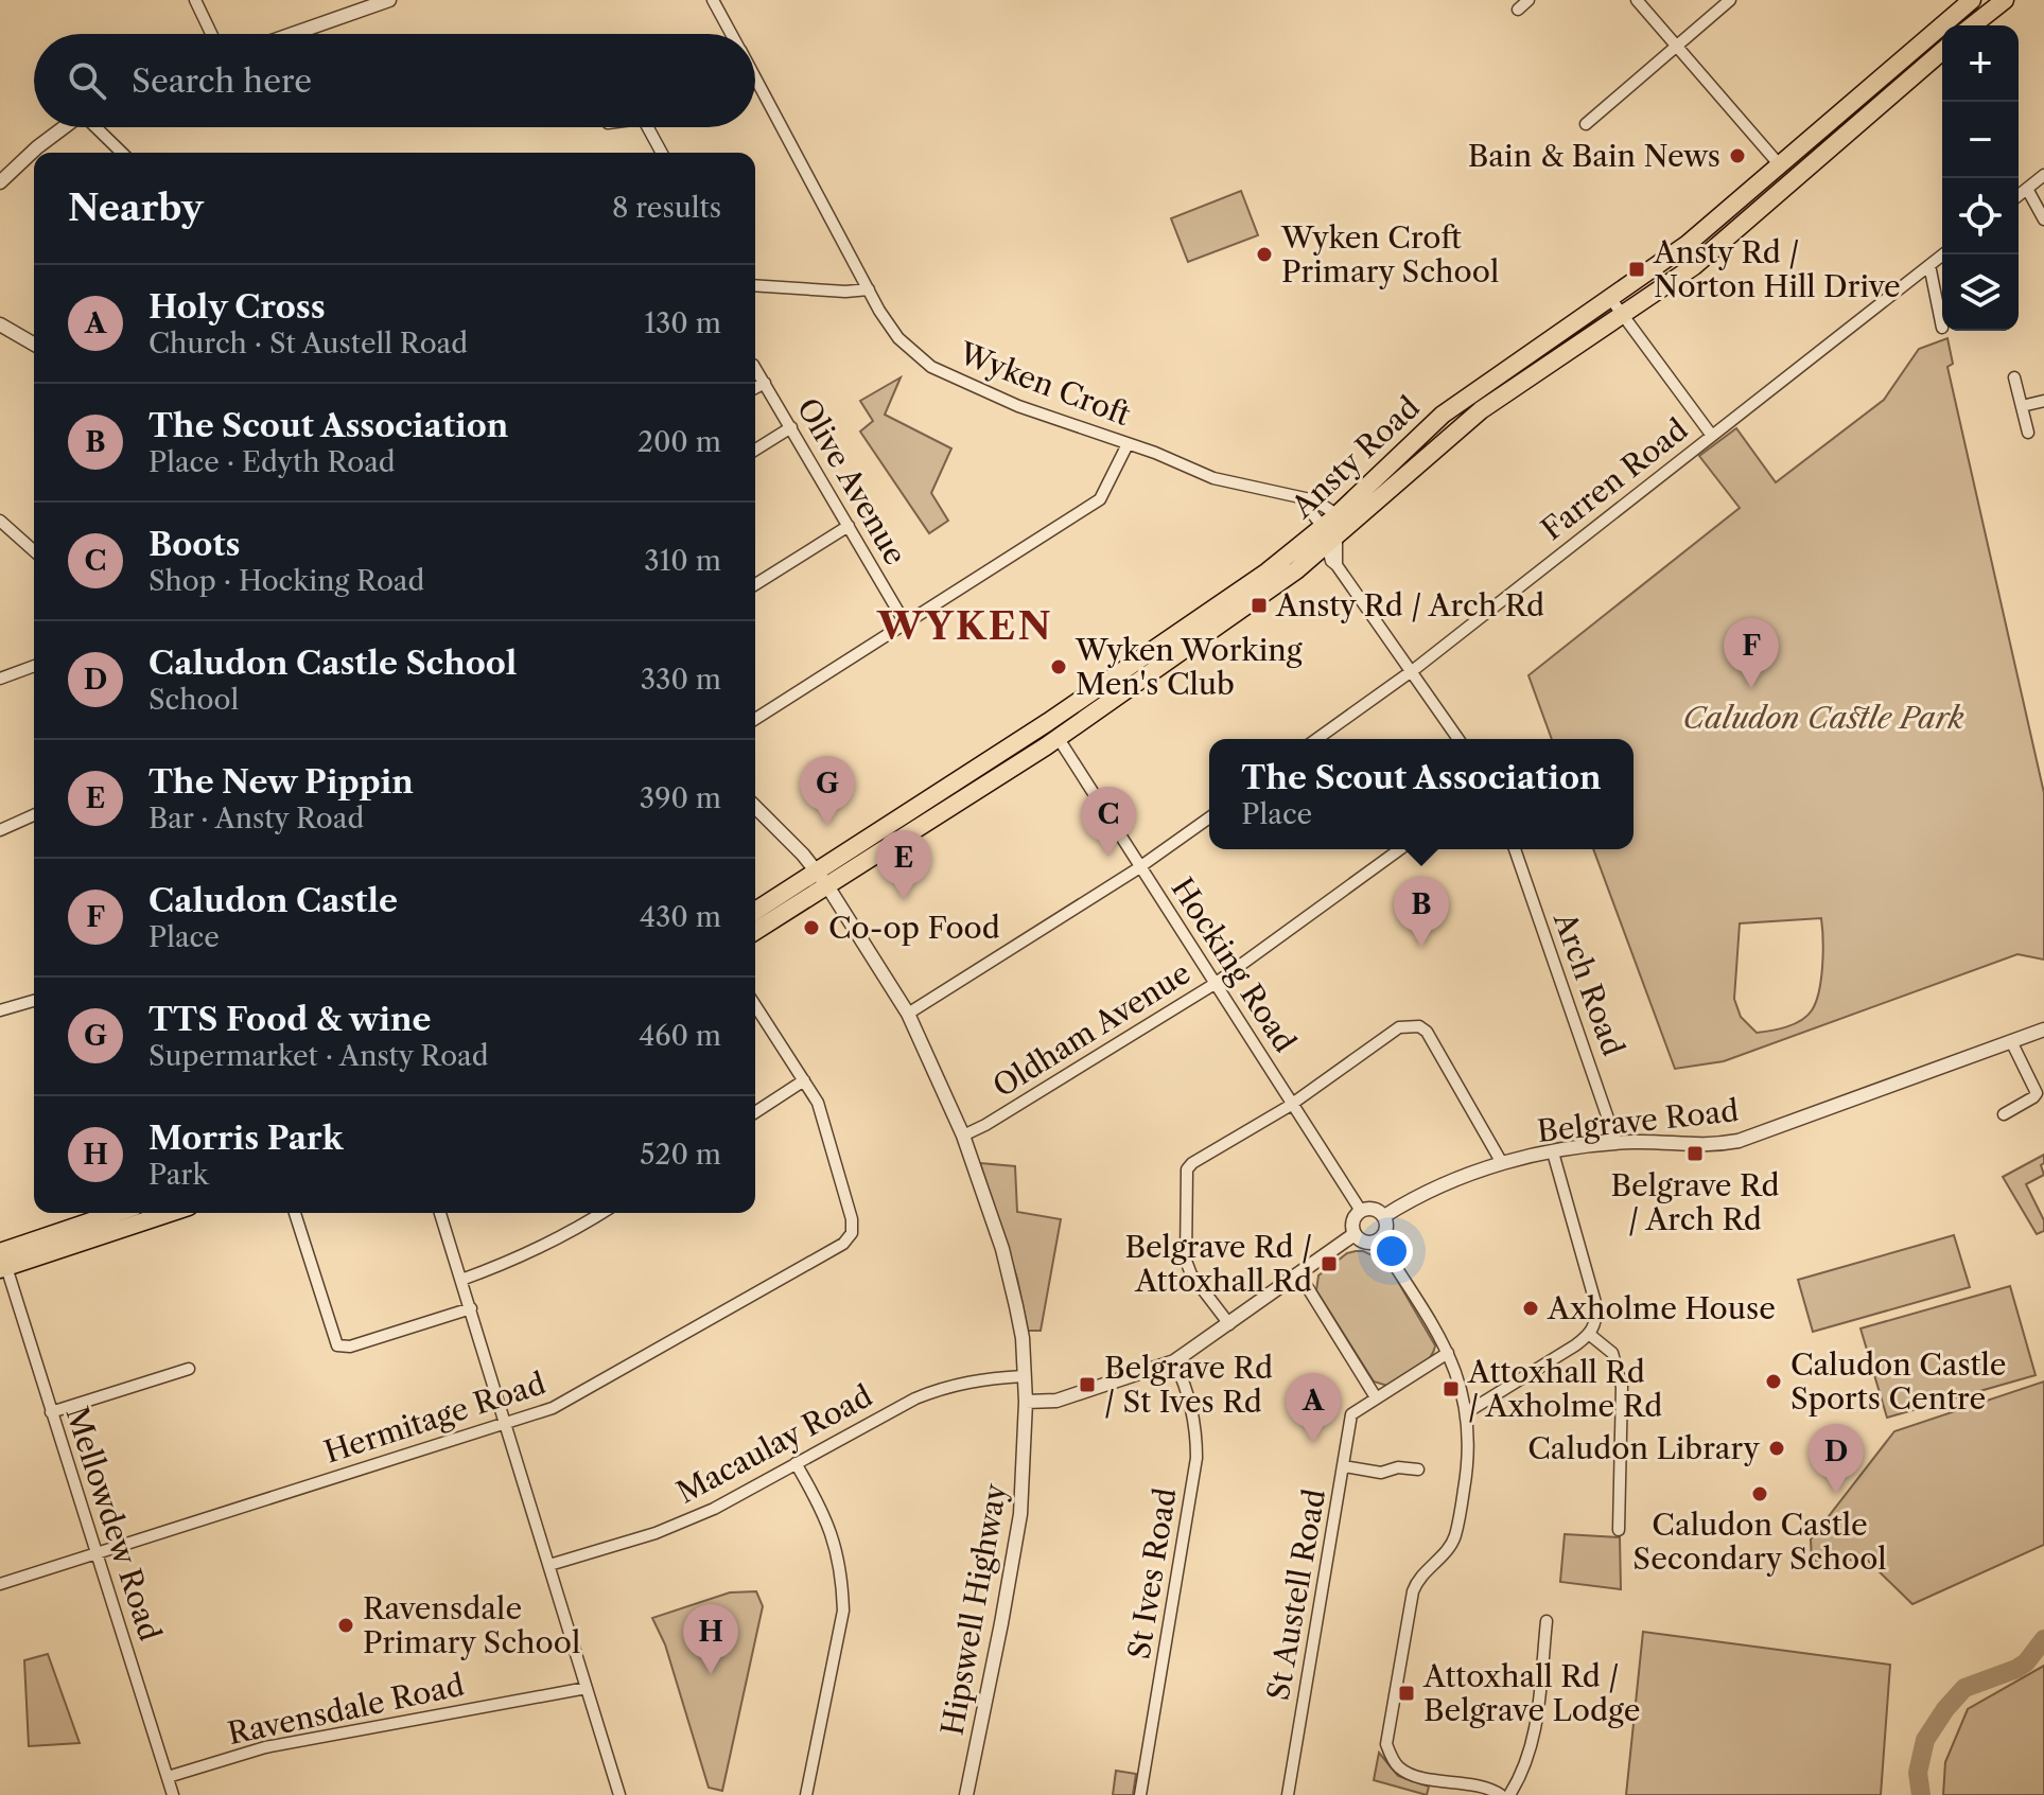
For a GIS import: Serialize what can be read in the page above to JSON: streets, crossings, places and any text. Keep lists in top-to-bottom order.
{
  "streets": {
    "highway": ["Ansty Road"],
    "street": [
      "Wyken Croft",
      "Farren Road",
      "Olive Avenue",
      "Hocking Road",
      "Arch Road",
      "Oldham Avenue",
      "Belgrave Road",
      "Hermitage Road",
      "Macaulay Road",
      "Mellowdew Road",
      "St Ives Road",
      "St Austell Road",
      "Hipswell Highway",
      "Ravensdale Road"
    ]
  },
  "crossings": [
    ["Wyken Croft", "Ansty Road"],
    ["Ansty Road", "Farren Road"],
    ["Ansty Road", "Hocking Road"],
    ["Ansty Road", "Hipswell Highway"],
    ["Hocking Road", "Oldham Avenue"],
    ["Hocking Road", "Belgrave Road"],
    ["Arch Road", "Belgrave Road"],
    ["Oldham Avenue", "Hipswell Highway"],
    ["Hermitage Road", "Mellowdew Road"],
    ["Macaulay Road", "Hipswell Highway"],
    ["Mellowdew Road", "Ravensdale Road"]
  ],
  "districts": ["WYKEN"],
  "parks": ["Caludon Castle Park"],
  "places": {
    "other": [
      "Bain & Bain News",
      "Wyken Croft Primary School",
      "Wyken Working Men's Club",
      "Co-op Food",
      "Axholme House",
      "Caludon Castle Sports Centre",
      "Caludon Library",
      "Caludon Castle Secondary School",
      "Ravensdale Primary School"
    ],
    "transit": [
      "Ansty Rd / Norton Hill Drive",
      "Ansty Rd / Arch Rd",
      "Belgrave Rd / Arch Rd",
      "Belgrave Rd / Attoxhall Rd",
      "Belgrave Rd / St Ives Rd",
      "Attoxhall Rd / Axholme Rd",
      "Attoxhall Rd / Belgrave Lodge"
    ]
  },
  "page": {
    "map_buttons": ["+", "−"],
    "search": "Search here",
    "heading": ["Nearby", "8 results"],
    "list": [
      {
        "mark": "A",
        "name": "Holy Cross",
        "note": "Church · St Austell Road",
        "value": "130 m"
      },
      {
        "mark": "B",
        "name": "The Scout Association",
        "note": "Place · Edyth Road",
        "value": "200 m"
      },
      {
        "mark": "C",
        "name": "Boots",
        "note": "Shop · Hocking Road",
        "value": "310 m"
      },
      {
        "mark": "D",
        "name": "Caludon Castle School",
        "note": "School",
        "value": "330 m"
      },
      {
        "mark": "E",
        "name": "The New Pippin",
        "note": "Bar · Ansty Road",
        "value": "390 m"
      },
      {
        "mark": "F",
        "name": "Caludon Castle",
        "note": "Place",
        "value": "430 m"
      },
      {
        "mark": "G",
        "name": "TTS Food & wine",
        "note": "Supermarket · Ansty Road",
        "value": "460 m"
      },
      {
        "mark": "H",
        "name": "Morris Park",
        "note": "Park",
        "value": "520 m"
      }
    ],
    "pins": [
      "F",
      "G",
      "C",
      "E",
      "B",
      "A",
      "D",
      "H"
    ],
    "popup": ["The Scout Association", "Place"]
  }
}
